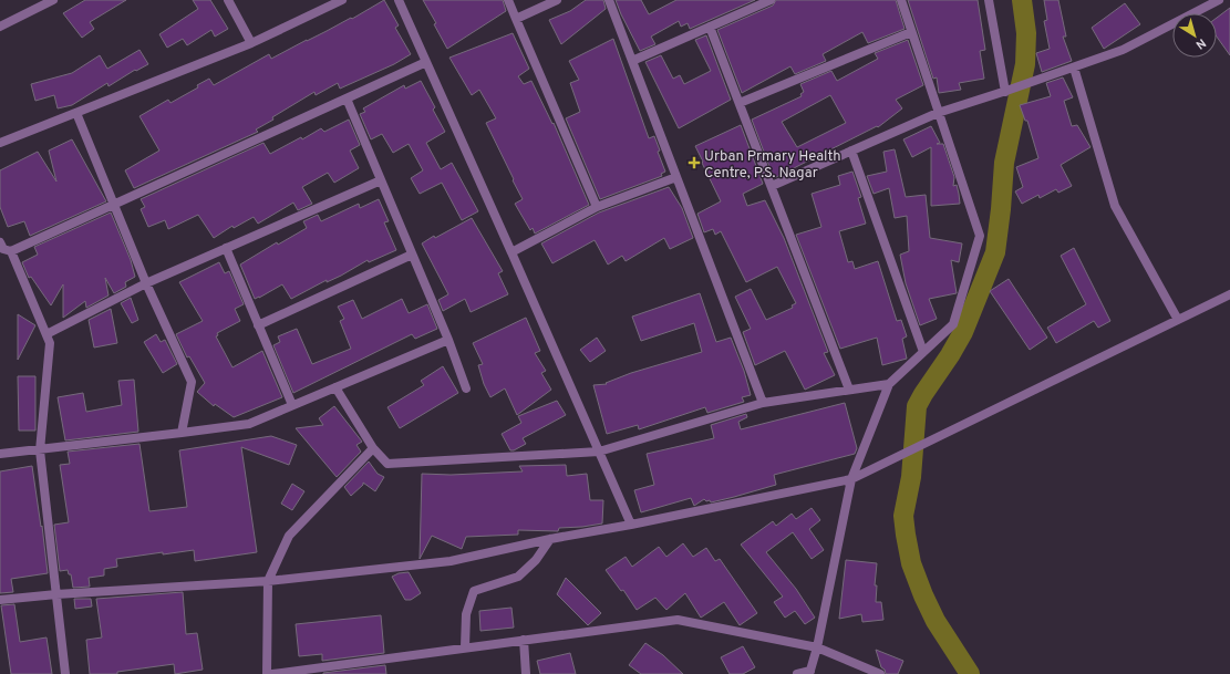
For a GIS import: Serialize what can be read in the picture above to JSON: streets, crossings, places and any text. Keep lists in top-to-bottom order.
{
  "places": {
    "health": ["Urban Prmary Health Centre, P.S. Nagar"]
  },
  "north": "bottom right"
}
